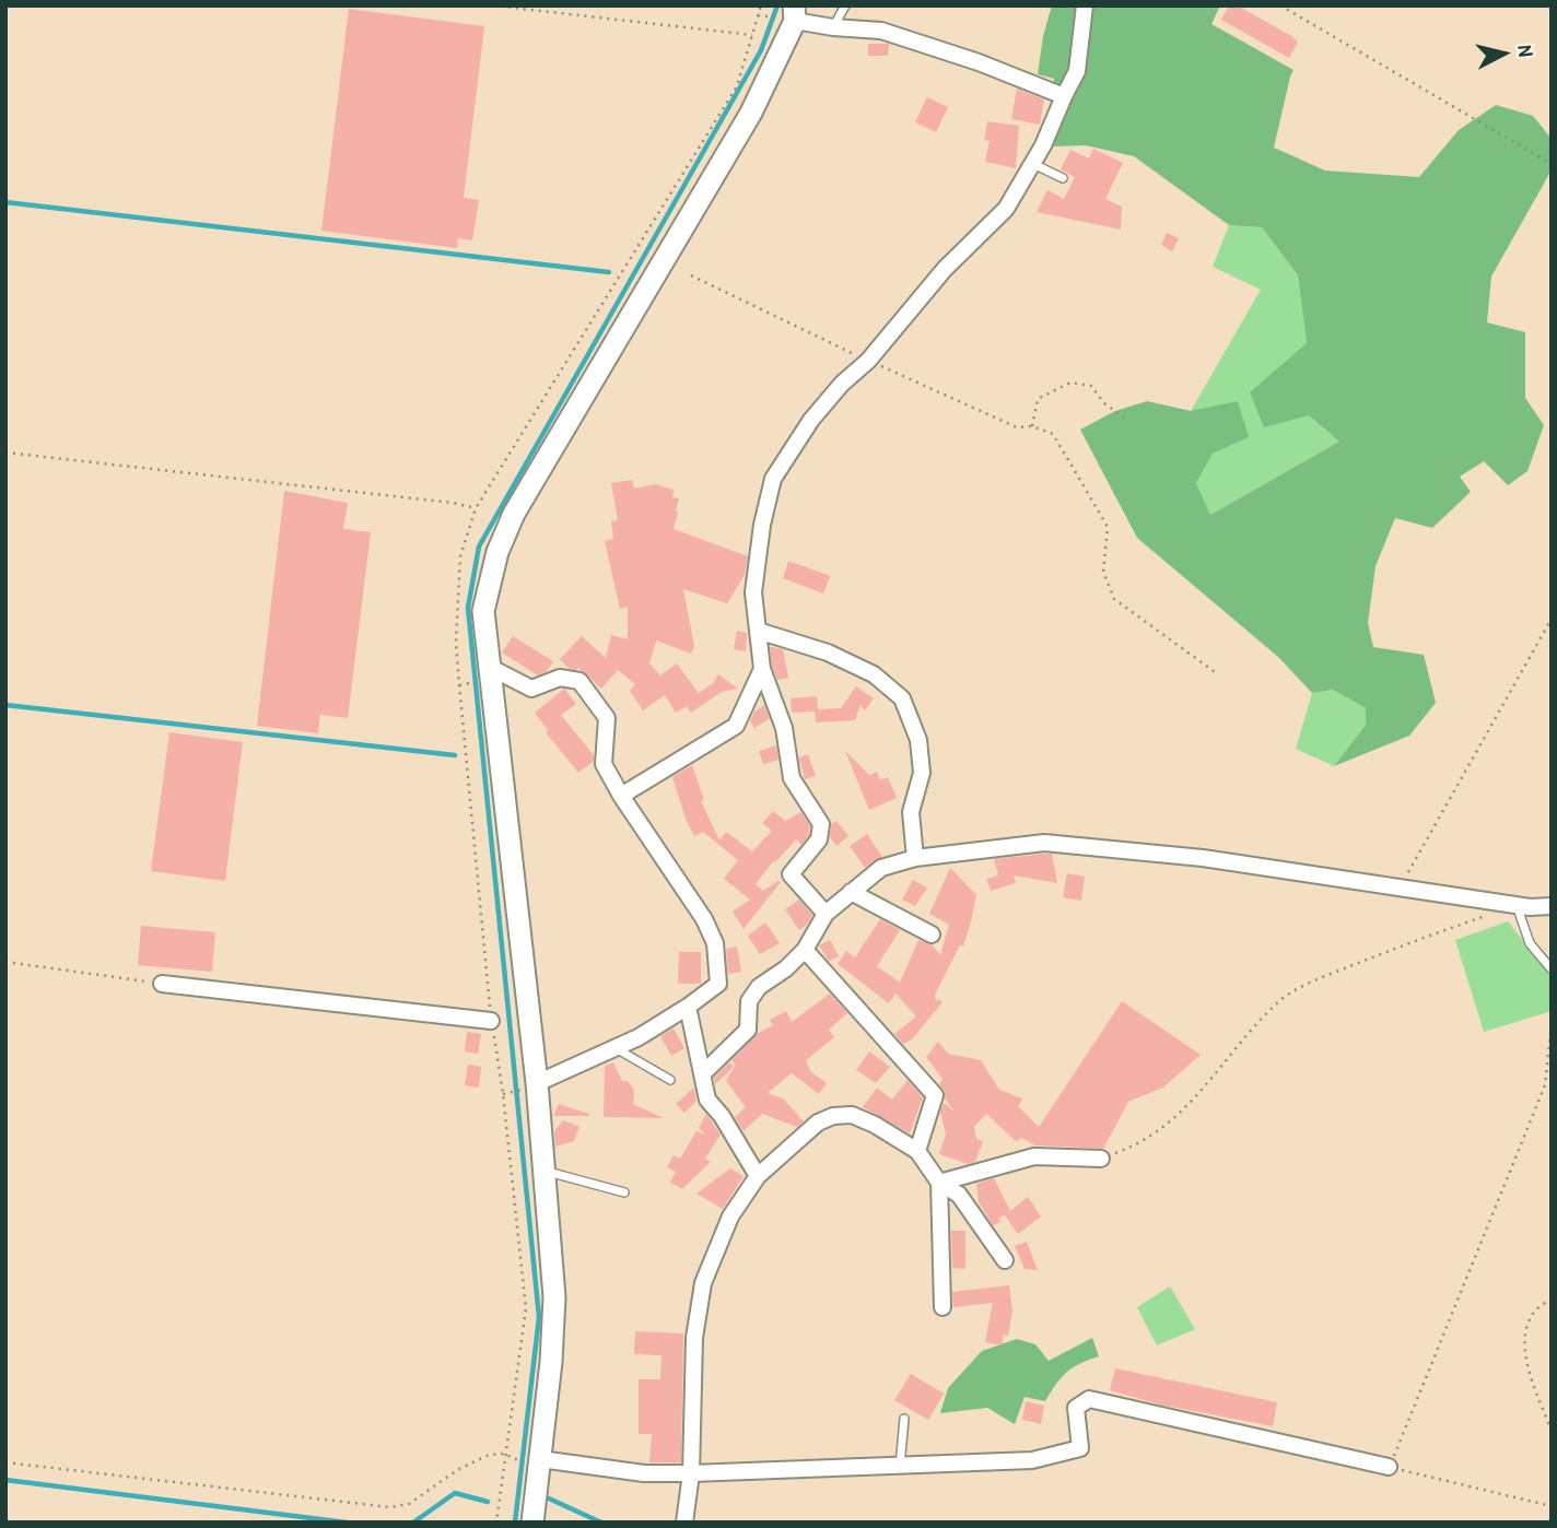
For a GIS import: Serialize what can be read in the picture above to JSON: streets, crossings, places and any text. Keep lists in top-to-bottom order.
{
  "north": "right"
}
